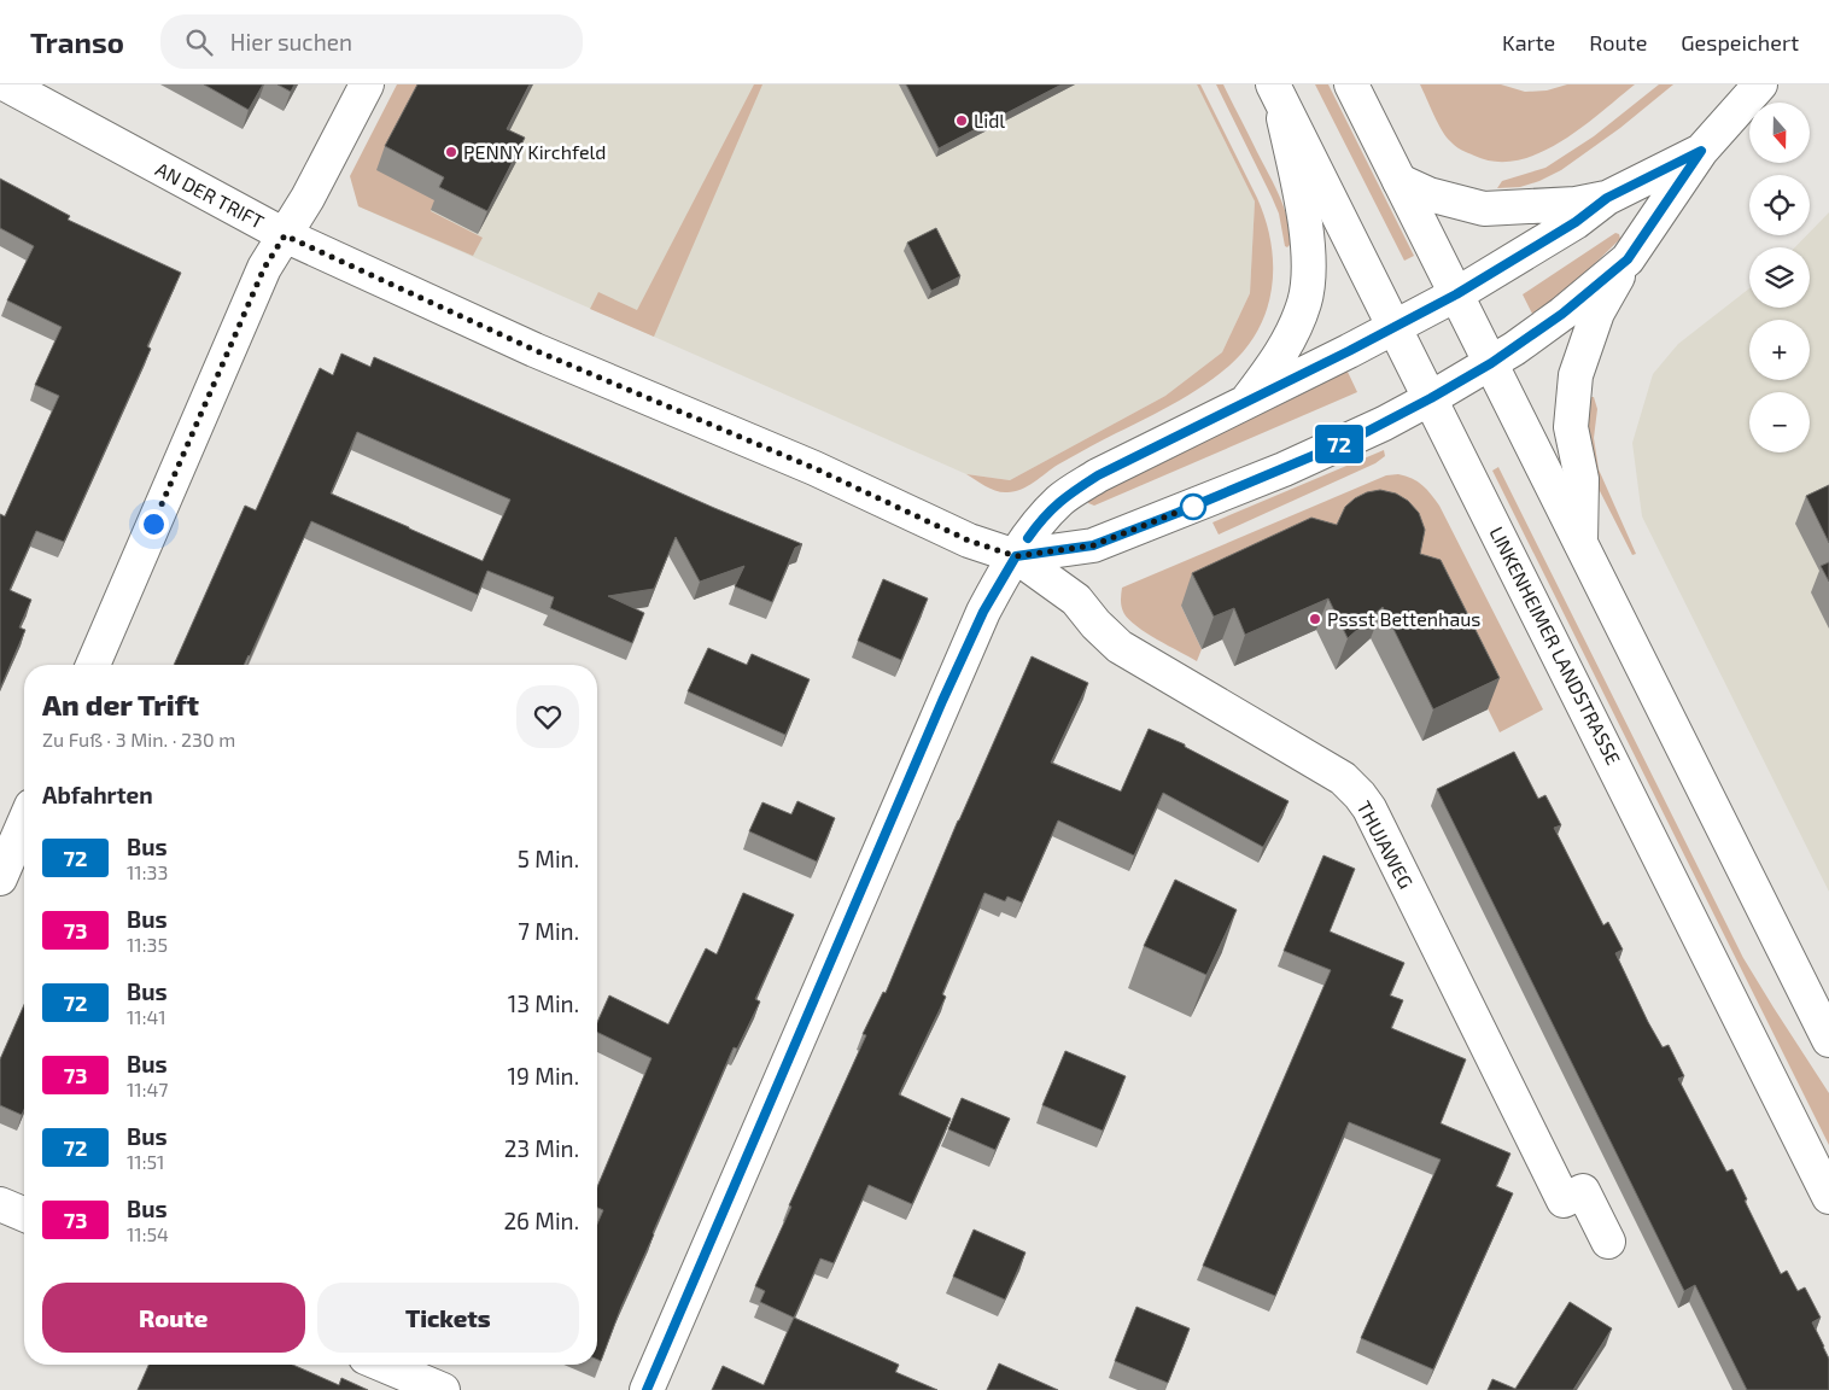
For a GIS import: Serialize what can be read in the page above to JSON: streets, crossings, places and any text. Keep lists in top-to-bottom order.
{
  "streets": {
    "street": ["AN DER TRIFT", "LINKENHEIMER LANDSTRASSE", "THUJAWEG"]
  },
  "crossings": [
    ["AN DER TRIFT", "THUJAWEG"]
  ],
  "places": ["Lidl", "PENNY Kirchfeld", "Pssst Bettenhaus"],
  "lines": ["bus line 72"],
  "north": "bottom",
  "page": {
    "header": "Transo",
    "search": "Hier suchen",
    "nav": ["Karte", "Route", "Gespeichert"],
    "on_map": "72",
    "map_buttons": ["+", "−"],
    "heading": [
      ["An der Trift", "Zu Fuß · 3 Min. · 230 m"],
      "Abfahrten"
    ],
    "list": [
      {
        "mark": "72",
        "name": "Bus",
        "note": "11:33",
        "value": "5 Min."
      },
      {
        "mark": "73",
        "name": "Bus",
        "note": "11:35",
        "value": "7 Min."
      },
      {
        "mark": "72",
        "name": "Bus",
        "note": "11:41",
        "value": "13 Min."
      },
      {
        "mark": "73",
        "name": "Bus",
        "note": "11:47",
        "value": "19 Min."
      },
      {
        "mark": "72",
        "name": "Bus",
        "note": "11:51",
        "value": "23 Min."
      },
      {
        "mark": "73",
        "name": "Bus",
        "note": "11:54",
        "value": "26 Min."
      }
    ],
    "buttons": ["Route", "Tickets"]
  }
}
